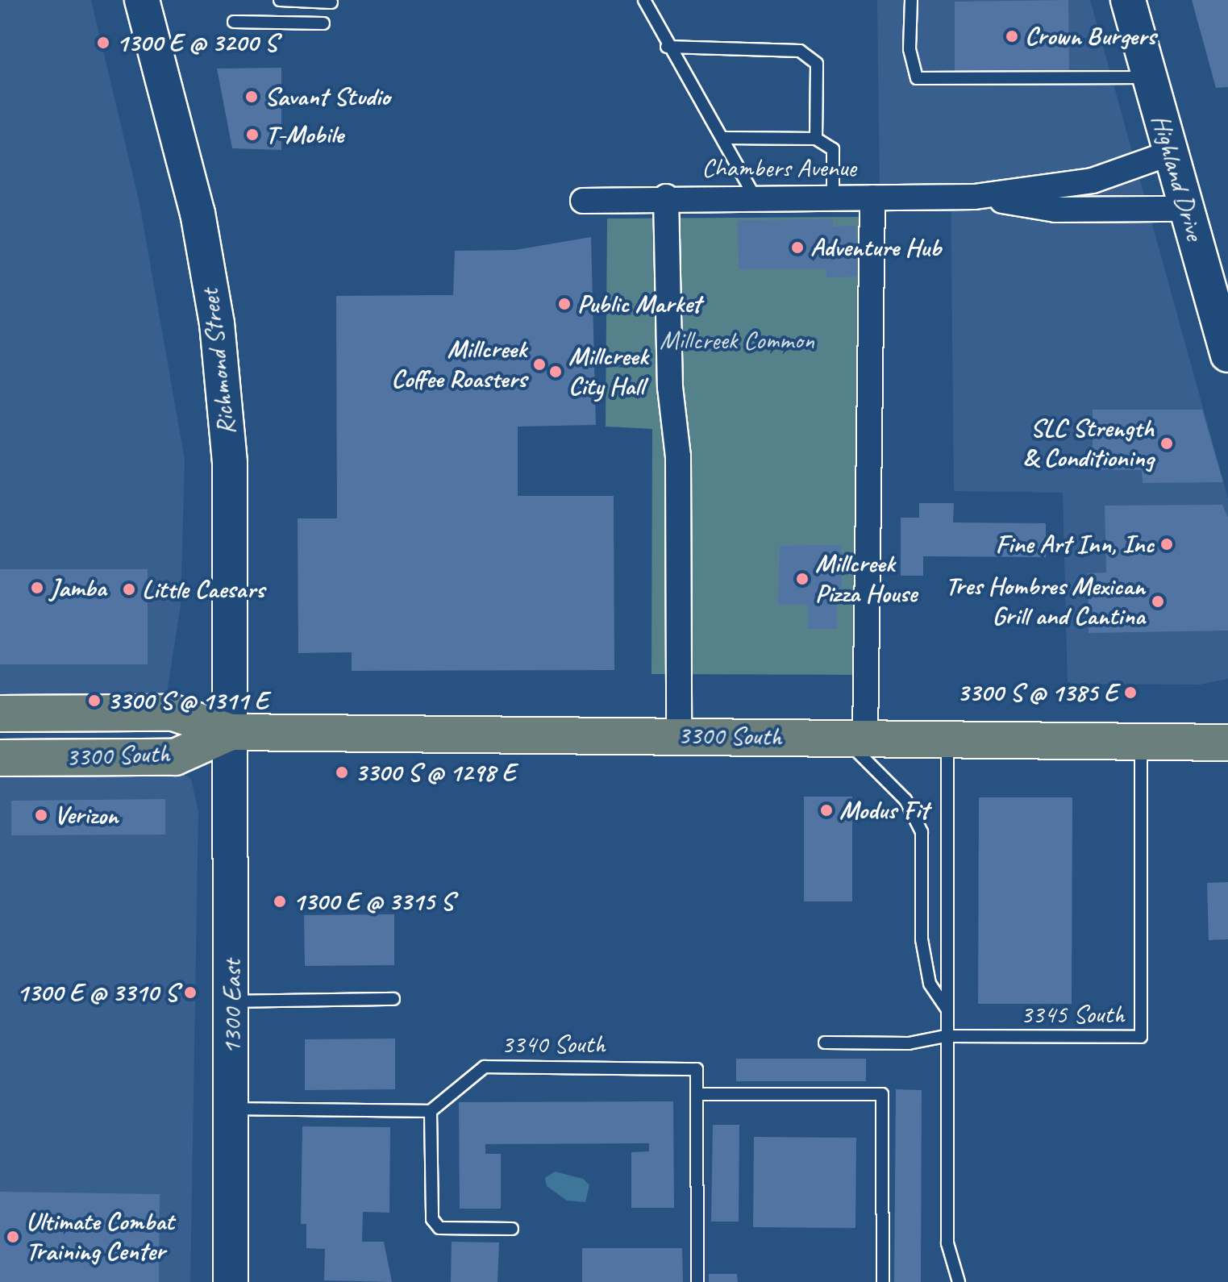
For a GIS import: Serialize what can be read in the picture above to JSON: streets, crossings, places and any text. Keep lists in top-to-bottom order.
{
  "streets": {
    "main road": [
      "Highland Drive",
      "Richmond Street",
      "3300 South",
      "1300 East"
    ],
    "street": ["Chambers Avenue"],
    "lane": ["3345 South", "3340 South"]
  },
  "crossings": [
    ["Chambers Avenue", "Highland Drive"],
    ["Richmond Street", "3300 South"],
    ["Richmond Street", "1300 East"],
    ["3300 South", "1300 East"],
    ["3300 South", "3345 South"]
  ],
  "parks": ["Millcreek Common"],
  "places": [
    "Crown Burgers",
    "1300 E @ 3200 S",
    "Savant Studio",
    "T-Mobile",
    "Adventure Hub",
    "Public Market",
    "Millcreek Coffee Roasters",
    "Millcreek City Hall",
    "SLC Strength & Conditioning",
    "Fine Art Inn, Inc",
    "Millcreek Pizza House",
    "Jamba",
    "Little Caesars",
    "Tres Hombres Mexican Grill and Cantina",
    "3300 S @ 1385 E",
    "3300 S @ 1311 E",
    "3300 S @ 1298 E",
    "Modus Fit",
    "Verizon",
    "1300 E @ 3315 S",
    "1300 E @ 3310 S",
    "Ultimate Combat Training Center"
  ]
}
